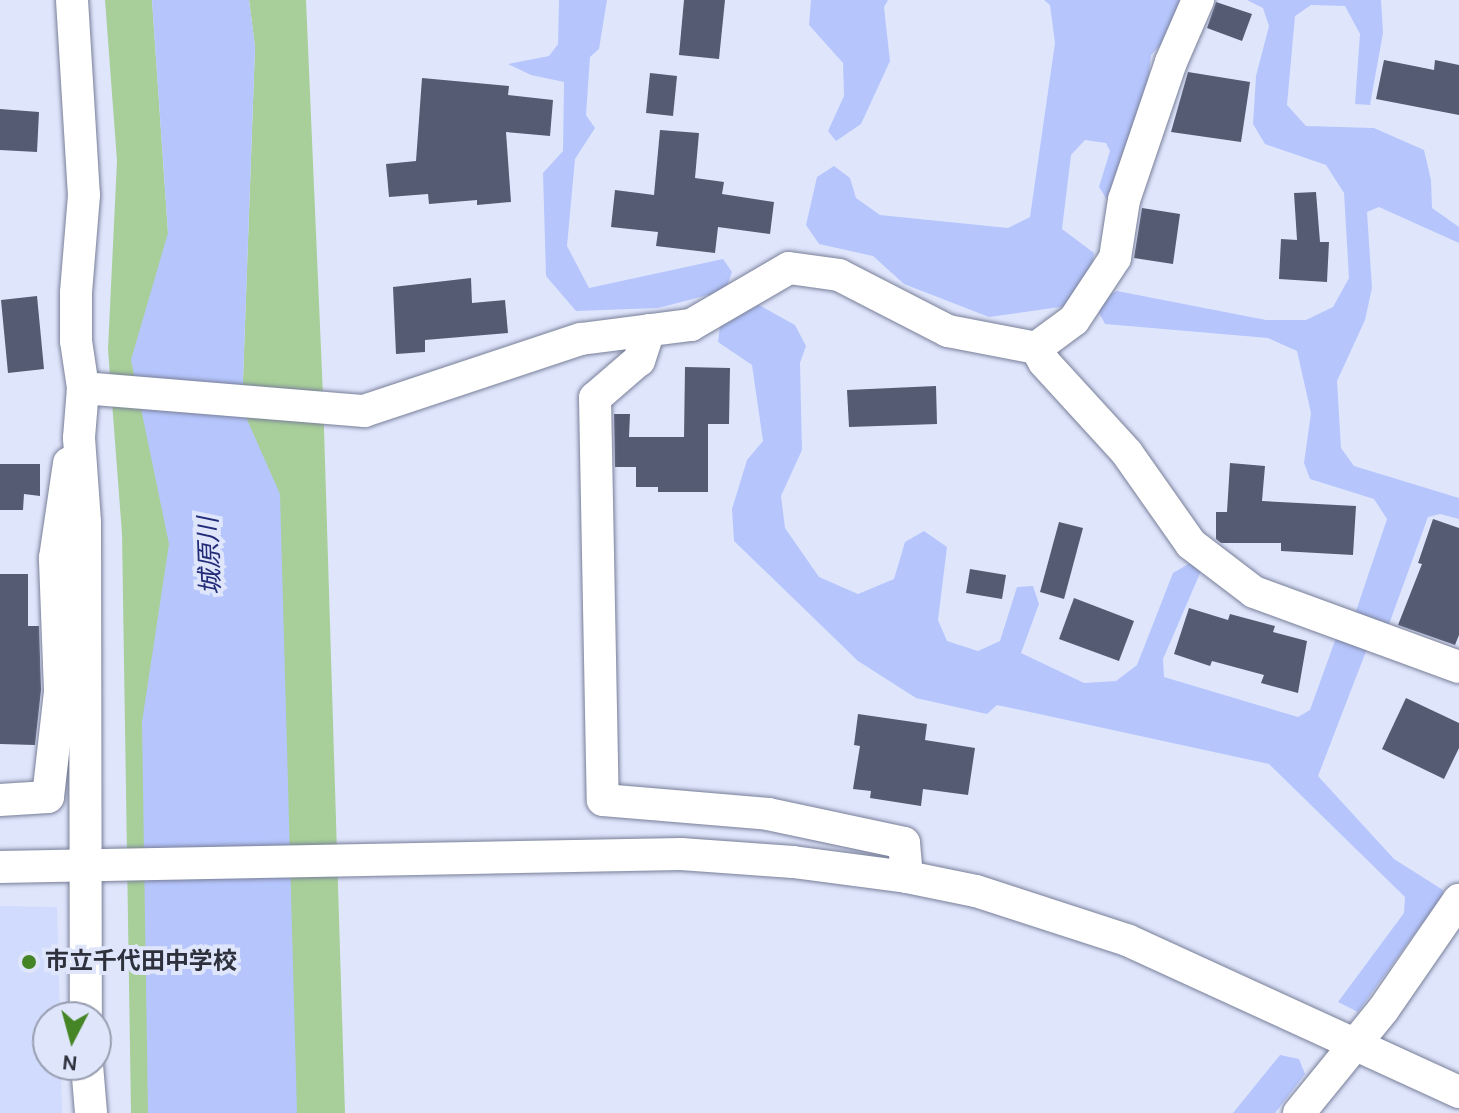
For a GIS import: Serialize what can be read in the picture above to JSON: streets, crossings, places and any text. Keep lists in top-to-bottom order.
{
  "water": ["城原川"],
  "places": ["市立千代田中学校"],
  "north": "bottom"
}
